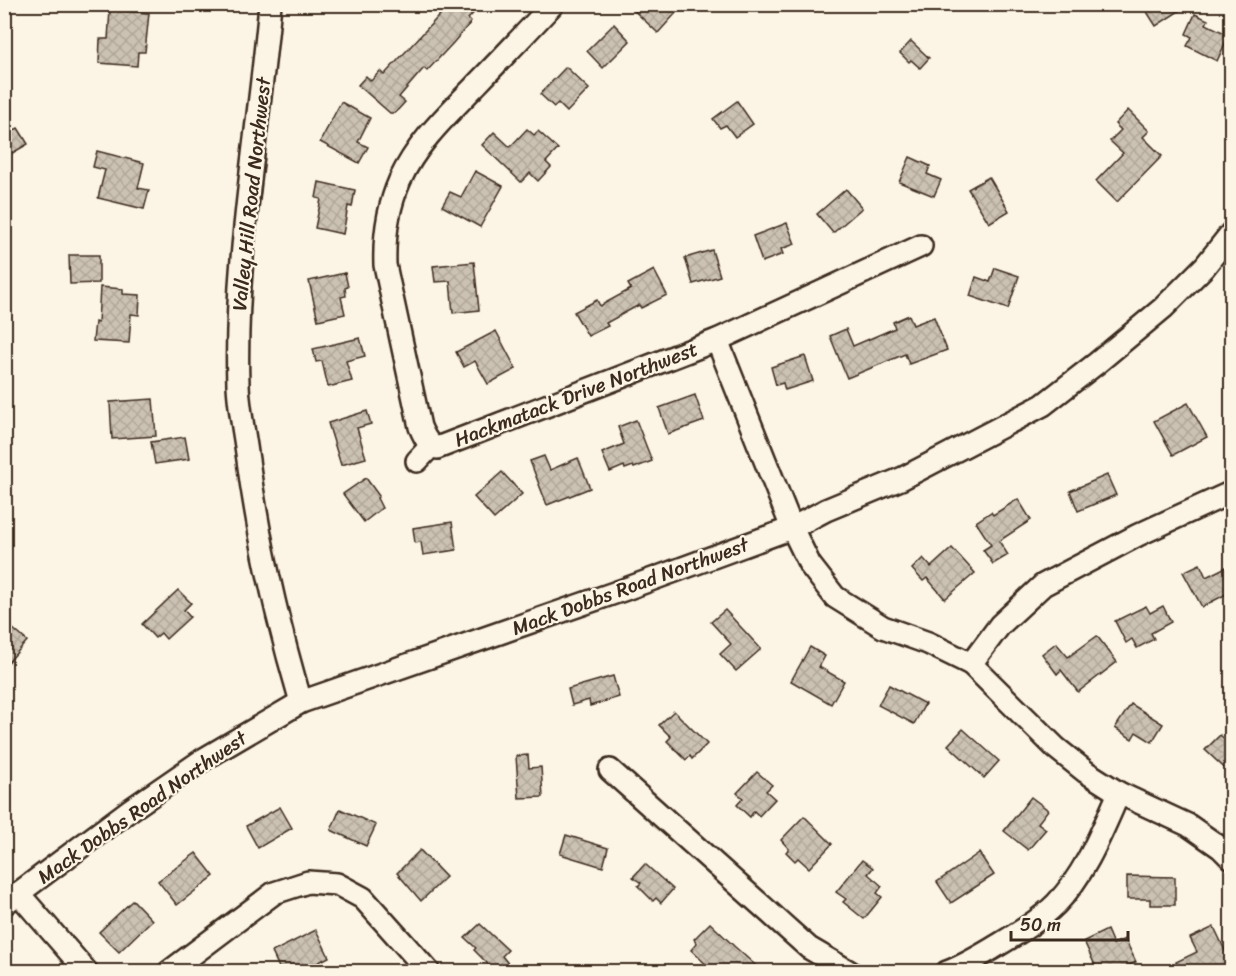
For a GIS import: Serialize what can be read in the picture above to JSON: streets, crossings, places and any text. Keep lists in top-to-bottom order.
{
  "streets": {
    "street": ["Valley Hill Road Northwest", "Hackmatack Drive Northwest", "Mack Dobbs Road Northwest"]
  },
  "crossings": [
    ["Valley Hill Road Northwest", "Mack Dobbs Road Northwest"]
  ],
  "scale_bar": "50 m"
}
